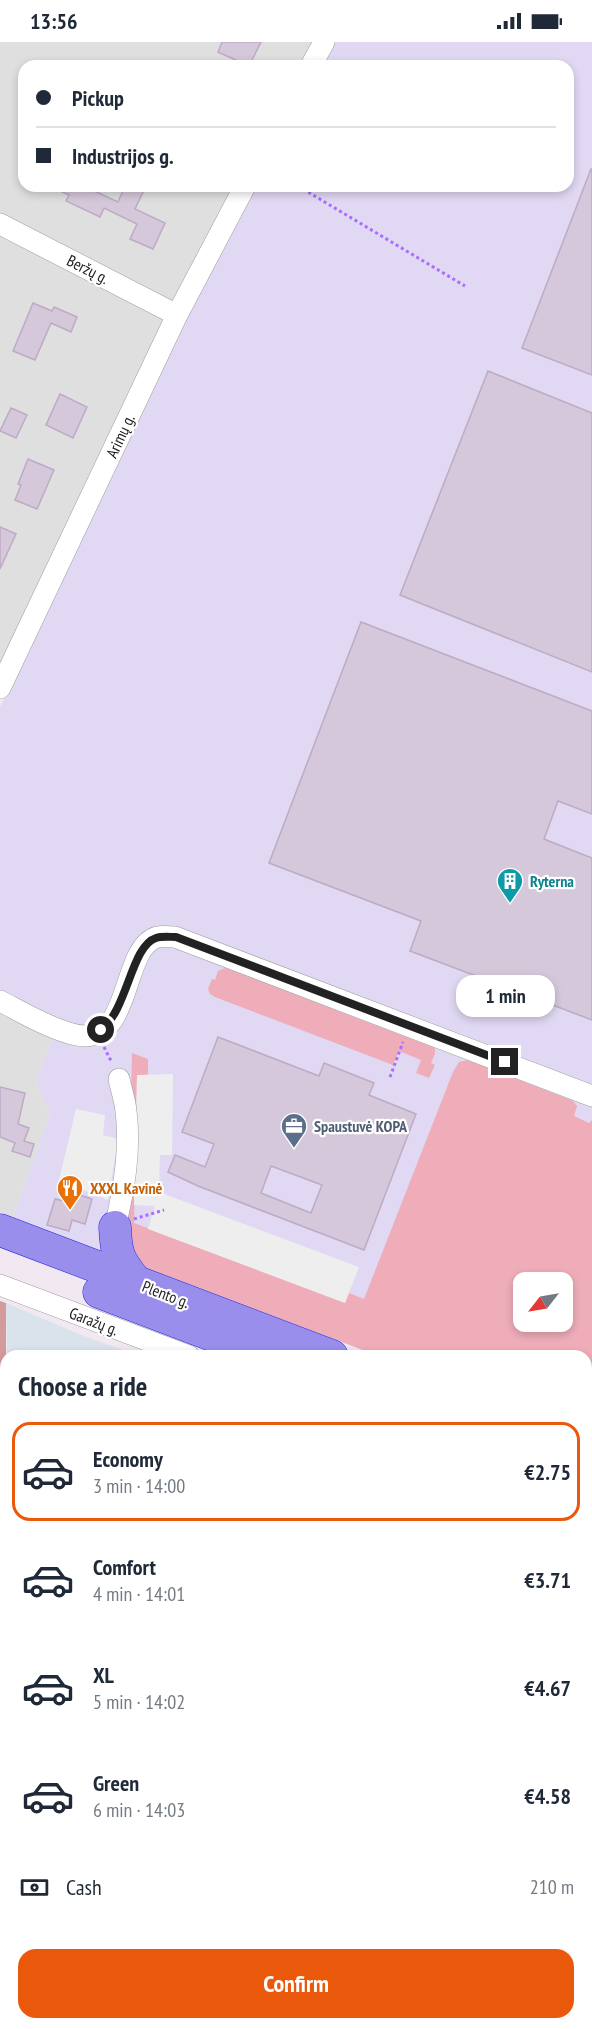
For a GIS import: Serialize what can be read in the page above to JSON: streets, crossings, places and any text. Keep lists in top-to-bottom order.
{
  "streets": {
    "highway": ["Plento g."],
    "street": ["Beržų g.", "Arimų g.", "Garažų g."]
  },
  "crossings": [
    ["Beržų g.", "Arimų g."]
  ],
  "places": {
    "building": ["Ryterna"],
    "office": ["Spaustuvė KOPA"],
    "restaurant": ["XXXL Kavinė"]
  },
  "north": "bottom left",
  "page": {
    "status": "13:56",
    "banner": ["Pickup", "Industrijos g."],
    "bubble": "1 min",
    "heading": "Choose a ride",
    "list": [
      {
        "name": "Economy",
        "note": "3 min · 14:00",
        "value": "€2.75"
      },
      {
        "name": "Comfort",
        "note": "4 min · 14:01",
        "value": "€3.71"
      },
      {
        "name": "XL",
        "note": "5 min · 14:02",
        "value": "€4.67"
      },
      {
        "name": "Green",
        "note": "6 min · 14:03",
        "value": "€4.58"
      }
    ],
    "pay": ["Cash", "210 m"],
    "buttons": "Confirm"
  }
}
